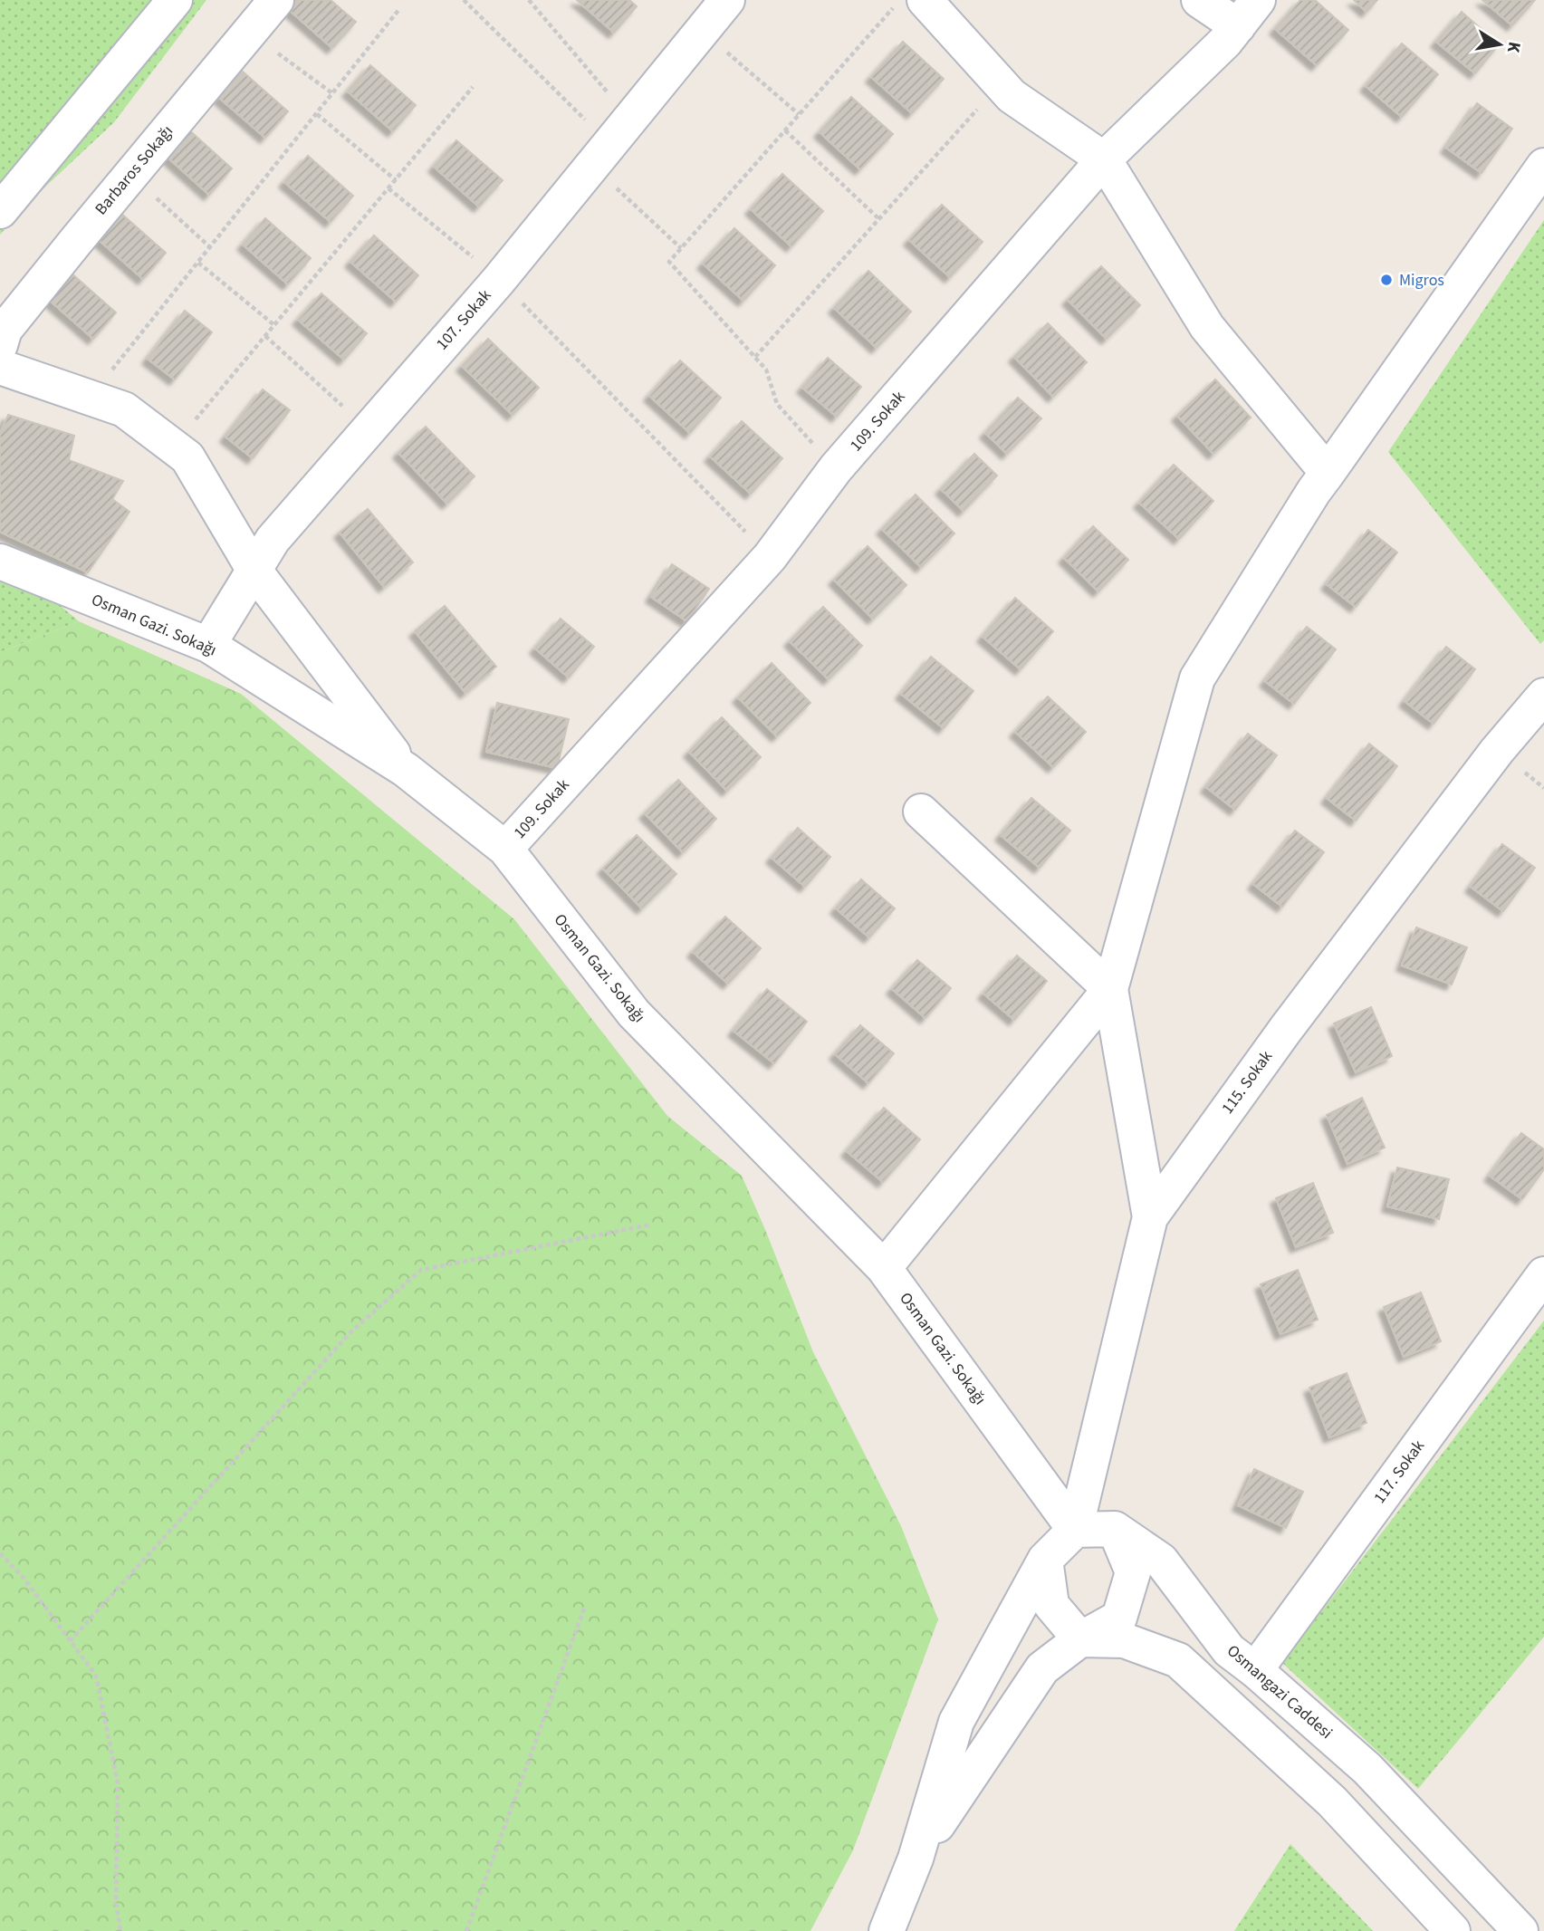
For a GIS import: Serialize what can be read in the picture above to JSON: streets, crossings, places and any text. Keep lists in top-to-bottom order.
{
  "streets": {
    "street": [
      "Barbaros Sokağı",
      "107. Sokak",
      "109. Sokak",
      "Osman Gazi. Sokağı",
      "115. Sokak",
      "117. Sokak",
      "Osmangazi Caddesi"
    ]
  },
  "crossings": [
    ["107. Sokak", "Osman Gazi. Sokağı"],
    ["109. Sokak", "Osman Gazi. Sokağı"],
    ["Osman Gazi. Sokağı", "115. Sokak"],
    ["Osman Gazi. Sokağı", "Osmangazi Caddesi"],
    ["115. Sokak", "Osmangazi Caddesi"],
    ["117. Sokak", "Osmangazi Caddesi"]
  ],
  "places": ["Migros"],
  "north": "right"
}
